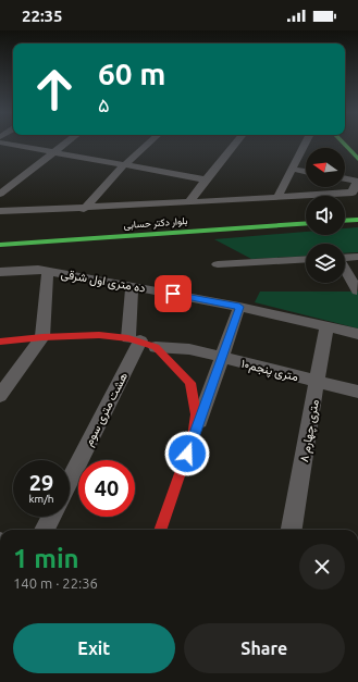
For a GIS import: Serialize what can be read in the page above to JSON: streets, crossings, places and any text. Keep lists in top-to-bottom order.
{
  "streets": {
    "main road": ["بلوار دکتر حسابی"],
    "street": [
      "ده متری اول شرقی",
      "۱۰متری پنجم",
      "هشت متری سوم",
      "۸ متری چهارم"
    ]
  },
  "crossings": [
    ["ده متری اول شرقی", "۸ متری چهارم"],
    ["۱۰متری پنجم", "هشت متری سوم"],
    ["۱۰متری پنجم", "۸ متری چهارم"]
  ],
  "north": "left",
  "page": {
    "status": "22:35",
    "turn": ["60 m", "۵"],
    "speed": "29 km/h",
    "limit": "40",
    "heading": ["1 min", "140 m · 22:36"],
    "buttons": ["Exit", "Share"]
  }
}
